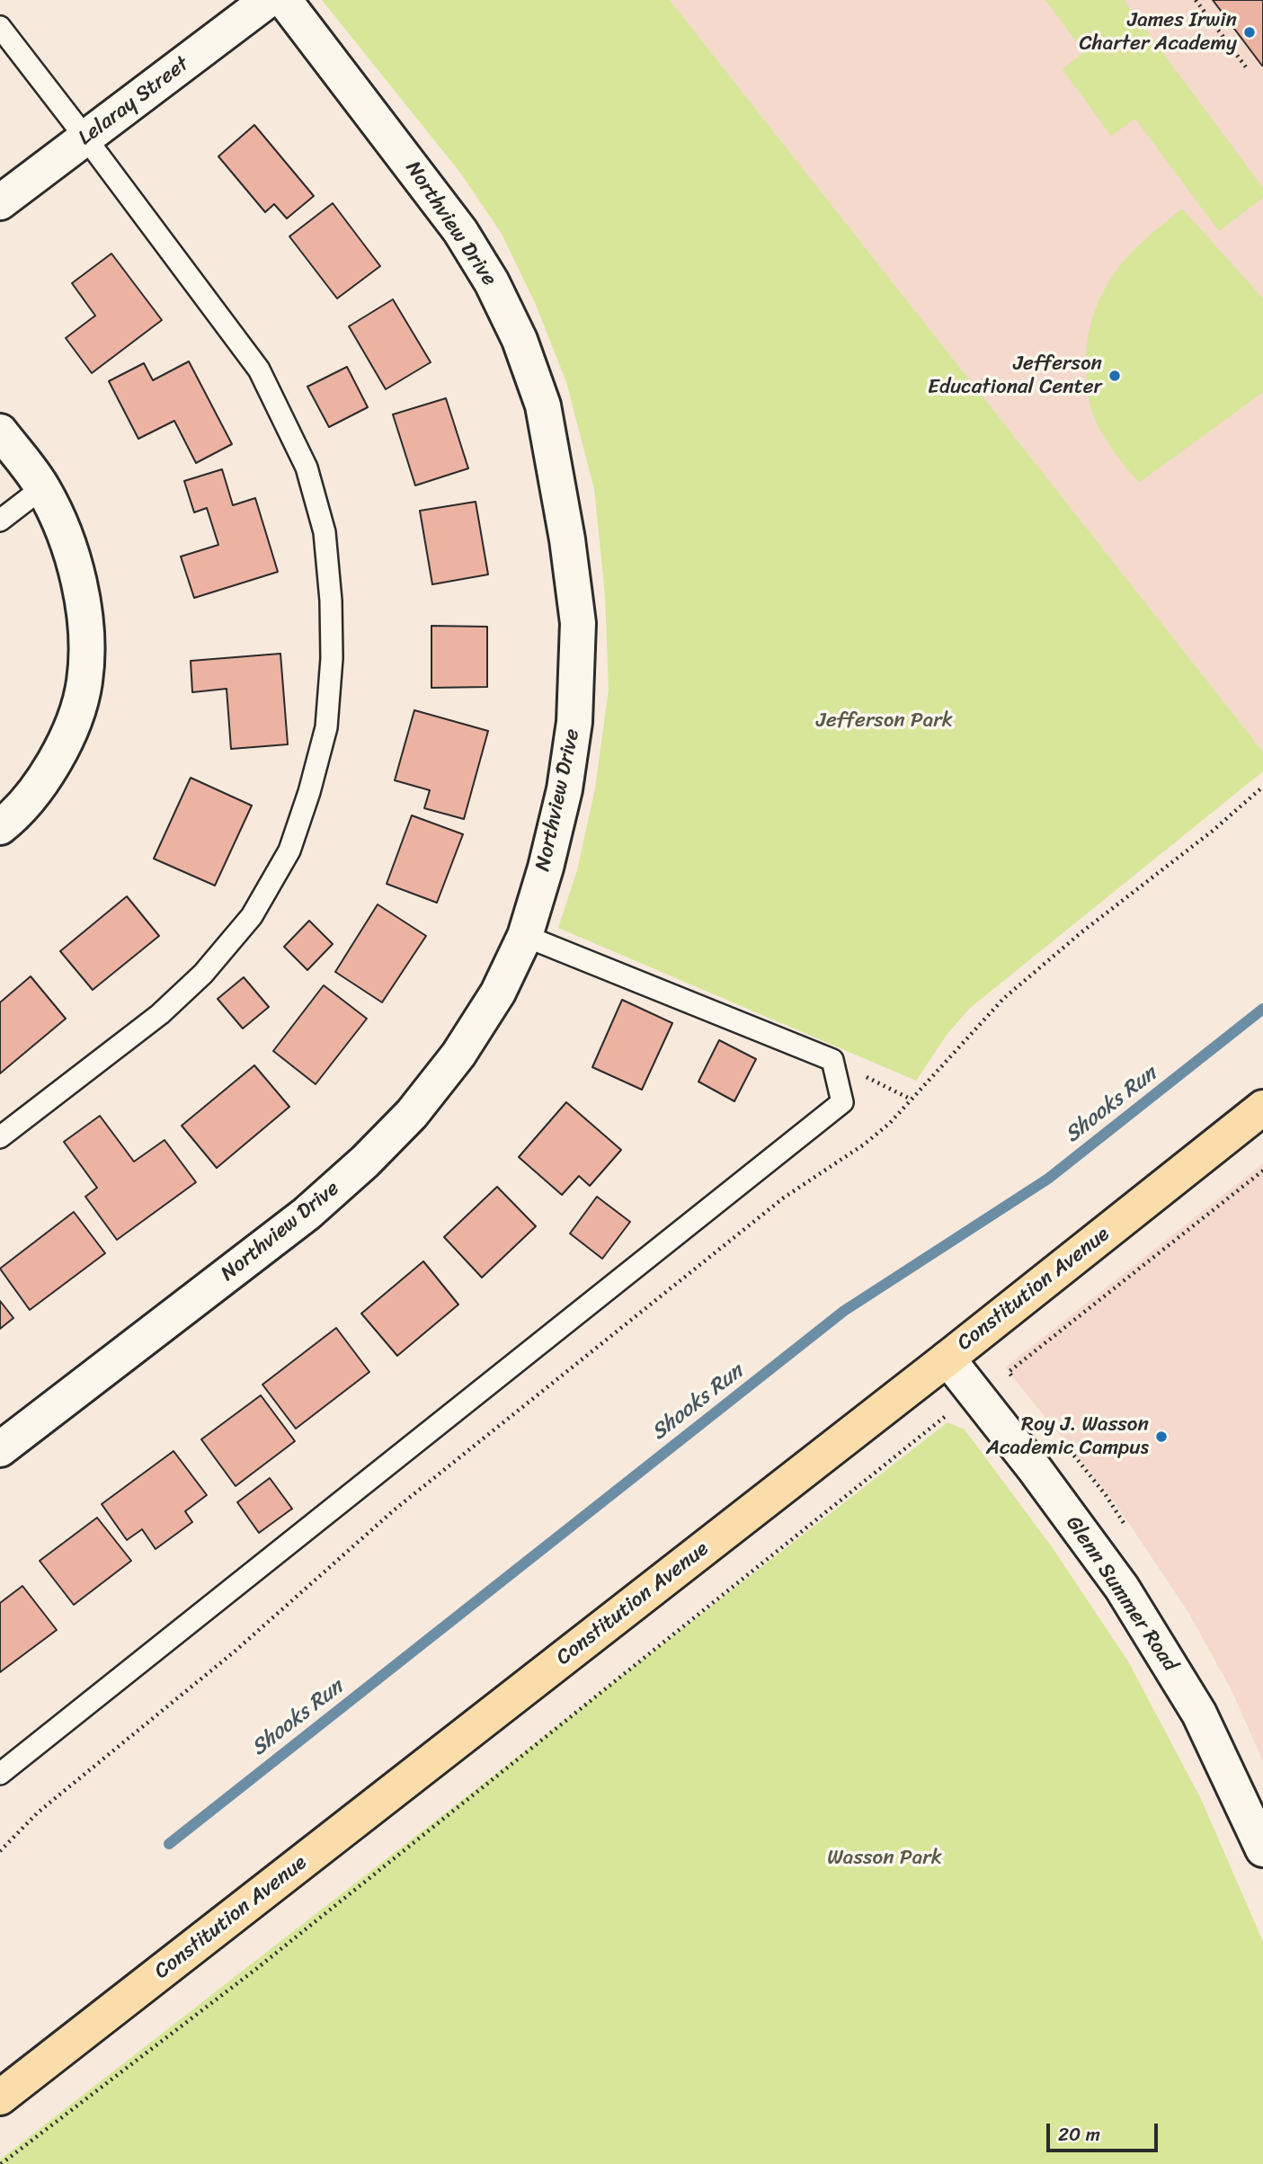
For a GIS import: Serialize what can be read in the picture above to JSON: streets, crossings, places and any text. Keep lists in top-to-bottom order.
{
  "streets": {
    "main road": ["Constitution Avenue"],
    "street": ["Lelaray Street", "Northview Drive", "Glenn Summer Road"]
  },
  "crossings": [
    ["Constitution Avenue", "Glenn Summer Road"]
  ],
  "water": ["Shooks Run"],
  "parks": ["Jefferson Park", "Wasson Park"],
  "places": ["James Irwin Charter Academy", "Jefferson Educational Center", "Roy J. Wasson Academic Campus"],
  "scale_bar": "20 m"
}
